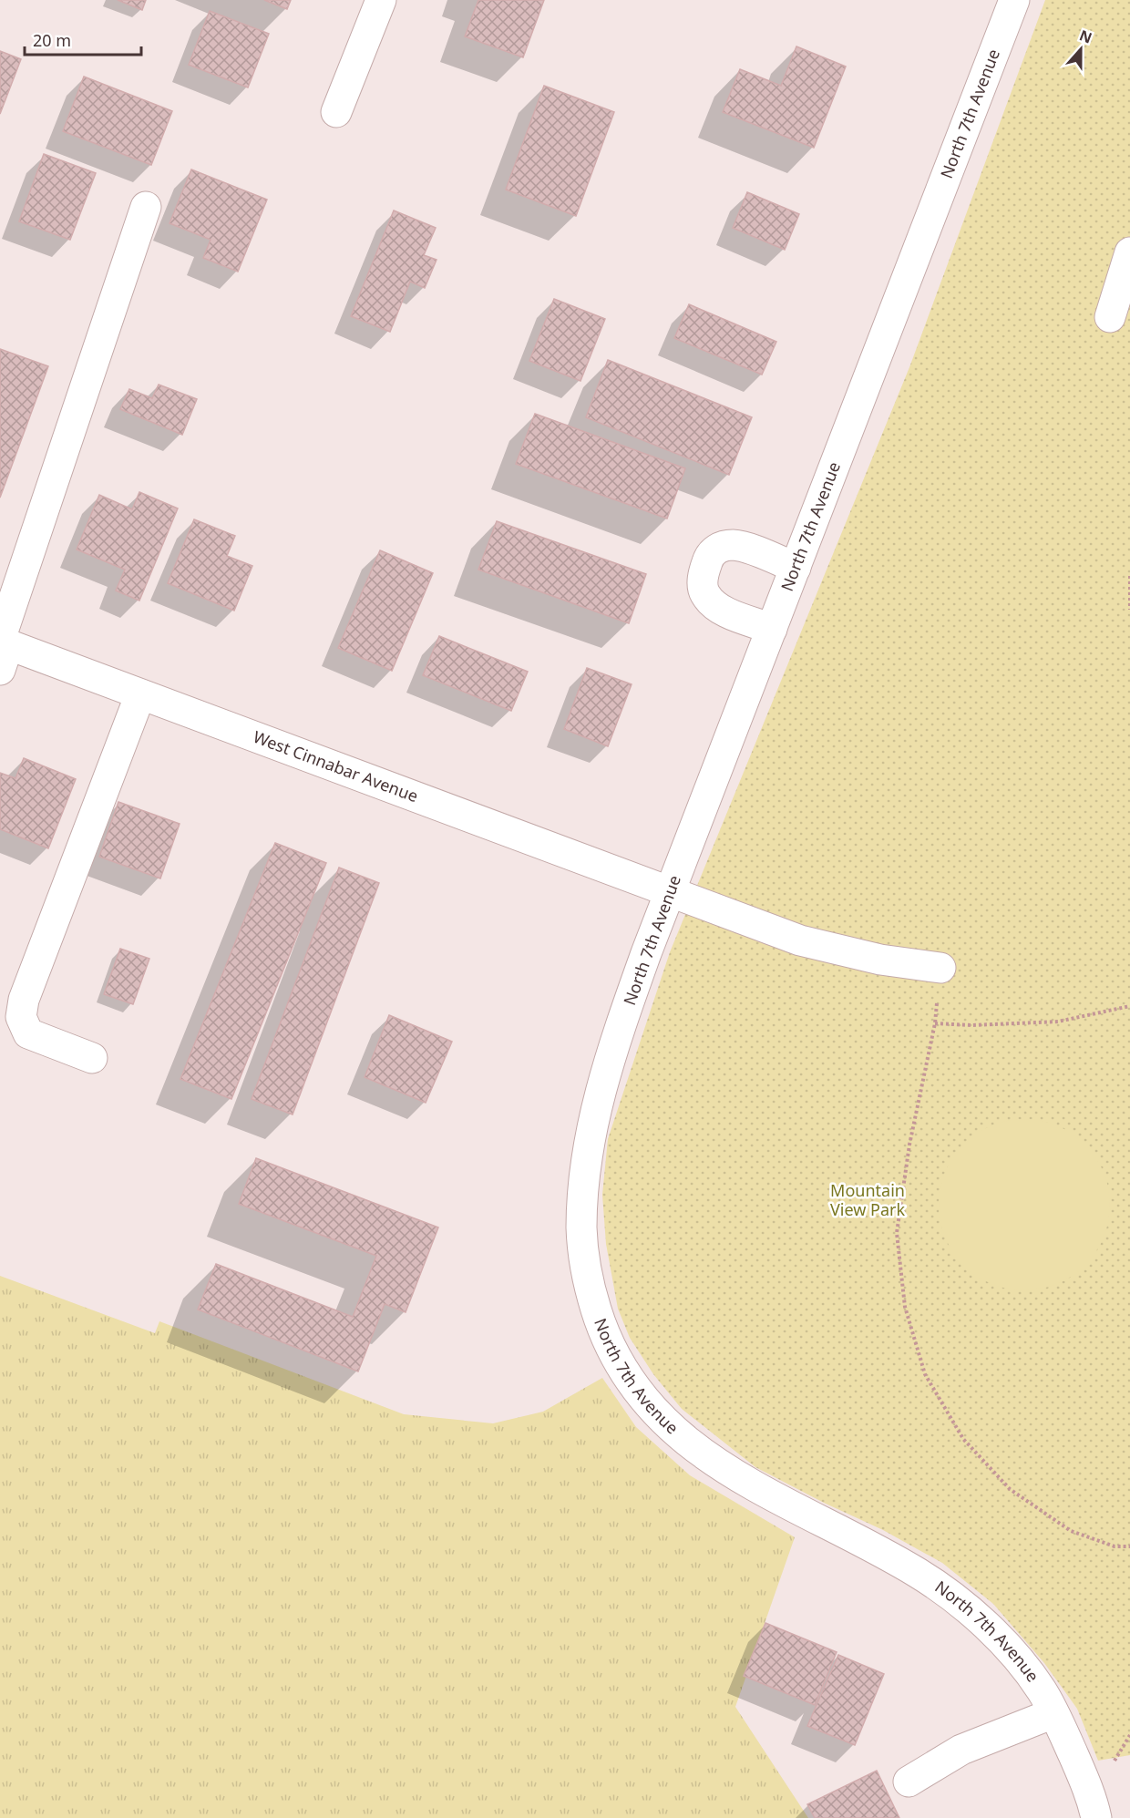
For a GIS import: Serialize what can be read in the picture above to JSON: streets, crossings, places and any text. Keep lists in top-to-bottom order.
{
  "streets": {
    "street": ["North 7th Avenue", "West Cinnabar Avenue"]
  },
  "crossings": [
    ["North 7th Avenue", "West Cinnabar Avenue"]
  ],
  "parks": ["Mountain View Park"],
  "scale_bar": "20 m",
  "north": "top"
}
